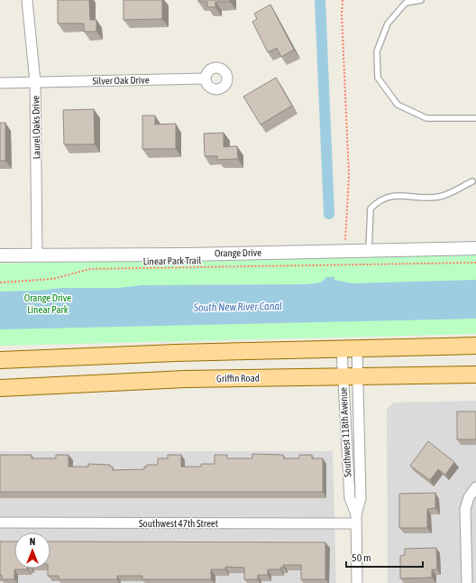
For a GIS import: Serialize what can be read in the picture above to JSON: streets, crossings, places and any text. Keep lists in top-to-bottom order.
{
  "streets": {
    "main road": ["Griffin Road"],
    "street": [
      "Silver Oak Drive",
      "Laurel Oaks Drive",
      "Orange Drive",
      "Southwest 118th Avenue",
      "Southwest 47th Street"
    ],
    "path": ["Linear Park Trail"]
  },
  "crossings": [
    ["Silver Oak Drive", "Laurel Oaks Drive"],
    ["Laurel Oaks Drive", "Orange Drive"],
    ["Griffin Road", "Southwest 118th Avenue"],
    ["Southwest 118th Avenue", "Southwest 47th Street"]
  ],
  "water": ["South New River Canal"],
  "parks": ["Orange Drive Linear Park"],
  "scale_bar": "50 m",
  "north": "top"
}
